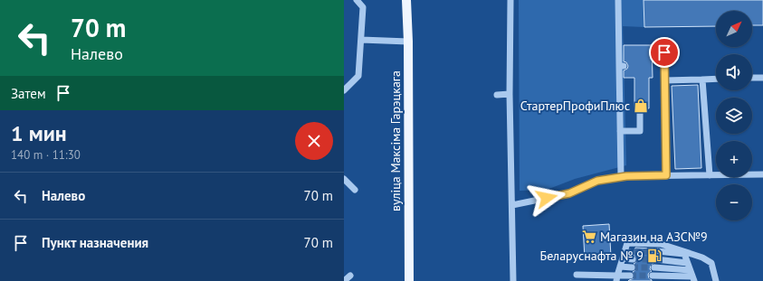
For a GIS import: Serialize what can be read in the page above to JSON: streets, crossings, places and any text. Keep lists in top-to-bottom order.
{
  "streets": {
    "main road": ["вуліца Максіма Гарэцкага"]
  },
  "places": {
    "shop": ["СтартерПрофиПлюс"],
    "supermarket": ["Магазин на АЗС№9"],
    "fuel station": ["Беларуснафта № 9"]
  },
  "north": "top right",
  "page": {
    "turn": ["70 m", "Налево"],
    "map_buttons": ["+", "−"],
    "then": "Затем",
    "heading": ["1 мин", "140 m · 11:30"],
    "list": [
      {
        "name": "Налево",
        "value": "70 m"
      },
      {
        "name": "Пункт назначения",
        "value": "70 m"
      }
    ]
  }
}
